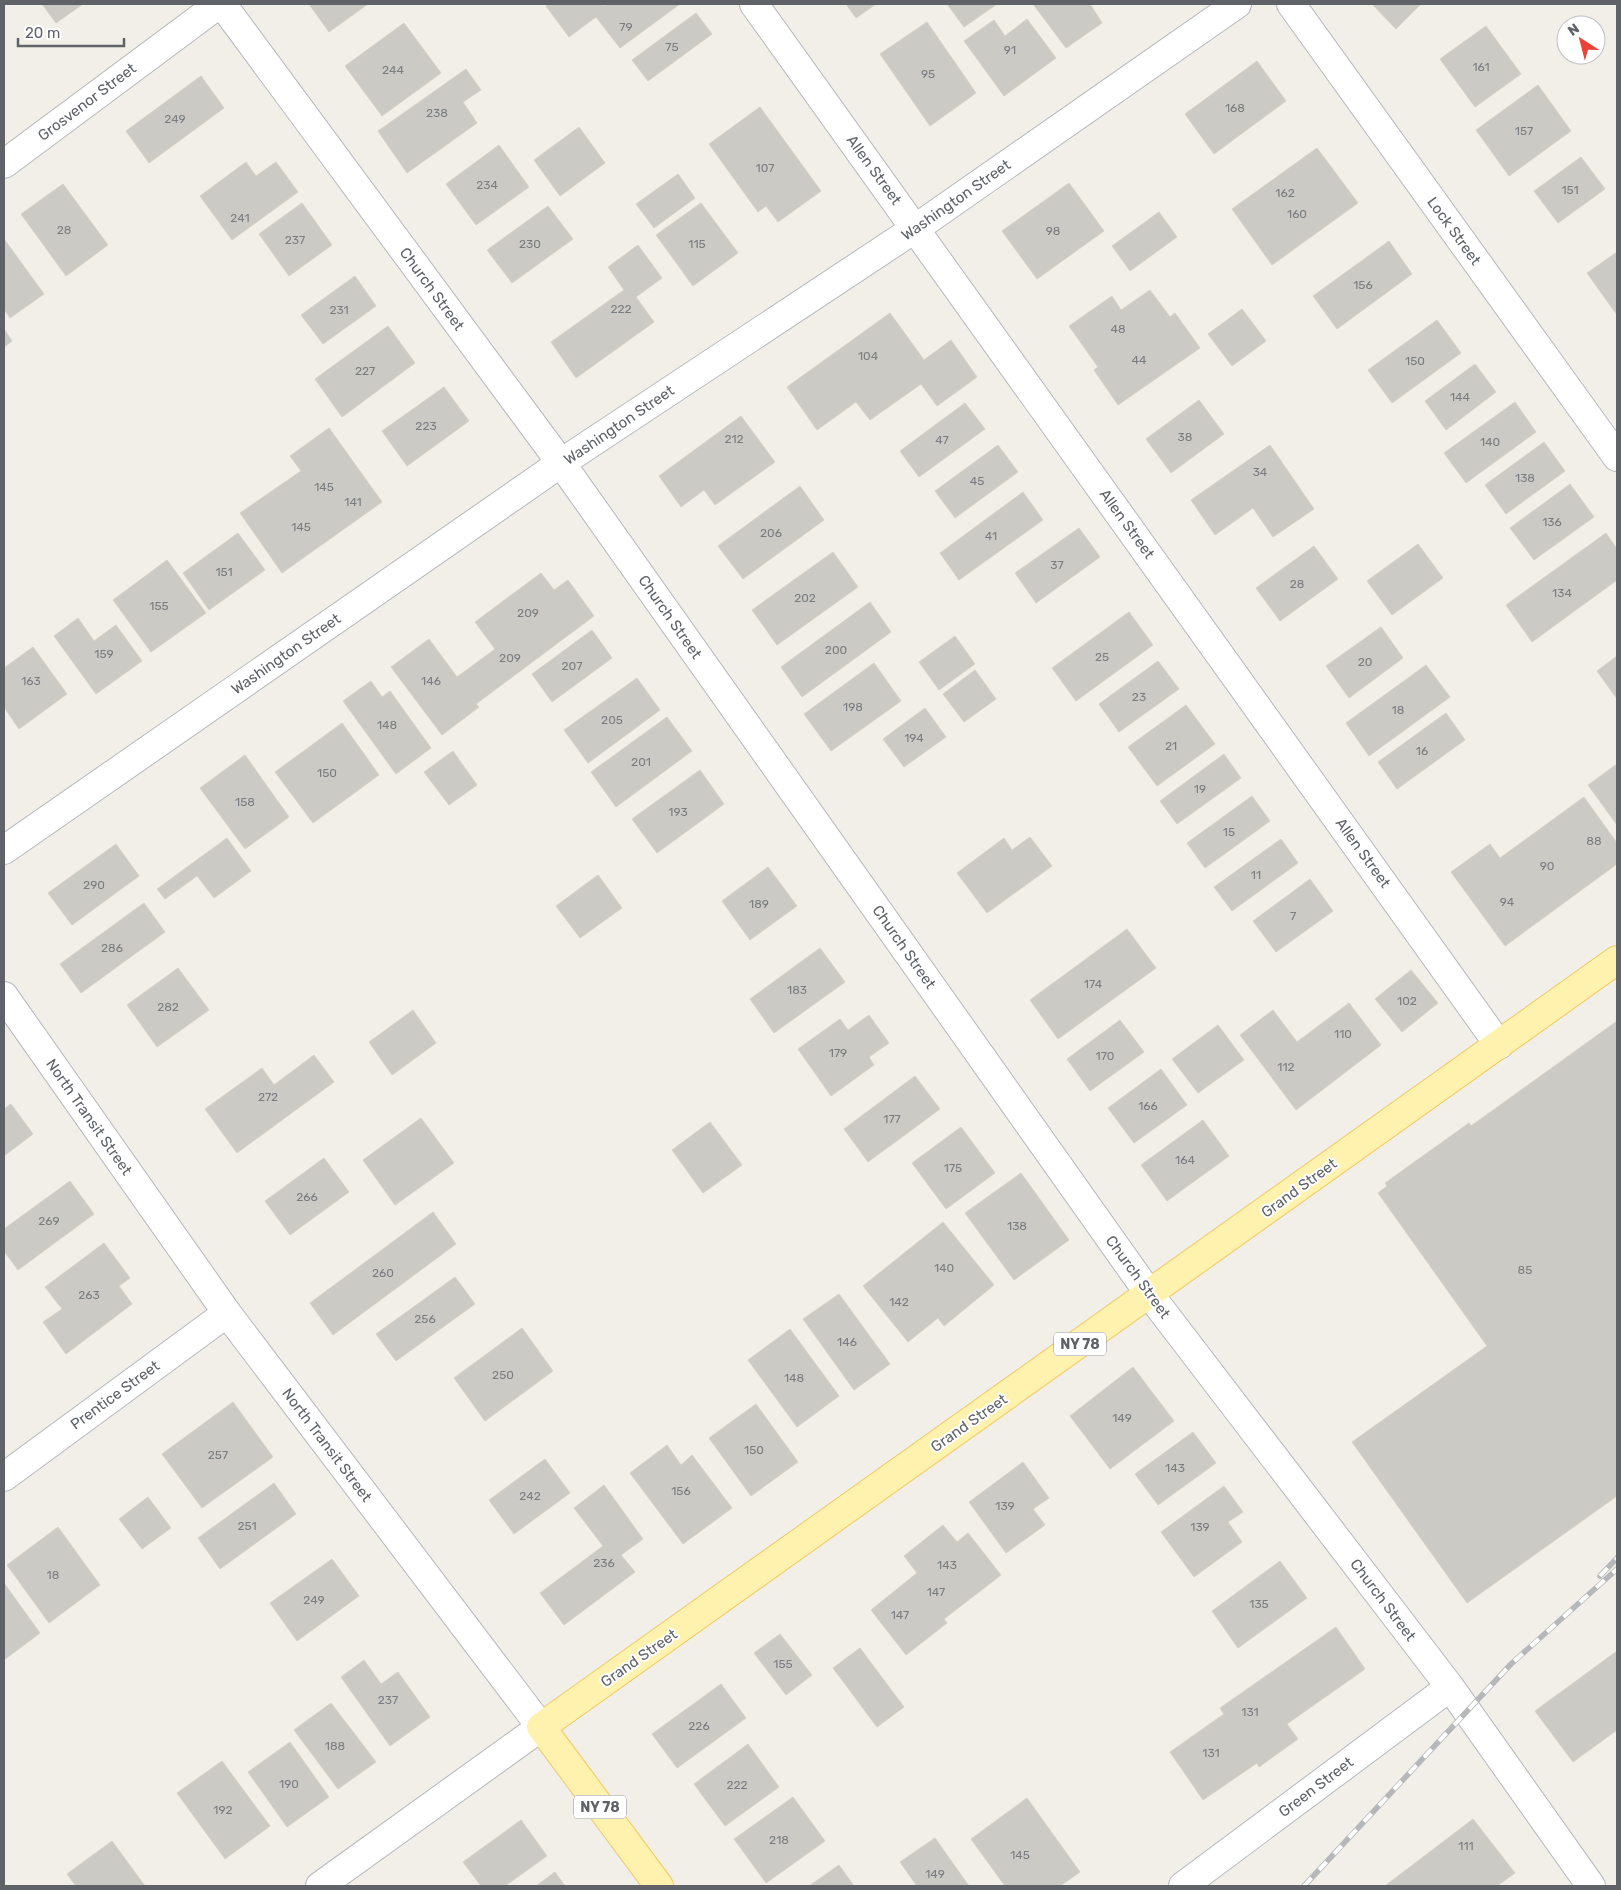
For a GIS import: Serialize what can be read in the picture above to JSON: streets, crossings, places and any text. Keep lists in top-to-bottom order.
{
  "streets": {
    "main road": ["North Transit Street", "Grand Street", "NY 78"],
    "street": [
      "Grosvenor Street",
      "Allen Street",
      "Washington Street",
      "Lock Street",
      "Church Street",
      "Prentice Street",
      "Green Street"
    ]
  },
  "crossings": [
    ["Grosvenor Street", "Church Street"],
    ["Allen Street", "Washington Street"],
    ["Allen Street", "Grand Street"],
    ["Washington Street", "Church Street"],
    ["Church Street", "Grand Street"],
    ["Church Street", "Green Street"],
    ["North Transit Street", "Grand Street"],
    ["North Transit Street", "Prentice Street"]
  ],
  "house_numbers": [
    "79",
    "75",
    "91",
    "161",
    "244",
    "95",
    "168",
    "238",
    "249",
    "157",
    "107",
    "234",
    "151",
    "162",
    "160",
    "241",
    "28",
    "98",
    "237",
    "230",
    "115",
    "156",
    "222",
    "231",
    "48",
    "104",
    "44",
    "150",
    "227",
    "144",
    "223",
    "38",
    "212",
    "47",
    "140",
    "34",
    "138",
    "45",
    "145",
    "141",
    "136",
    "145",
    "206",
    "41",
    "37",
    "151",
    "28",
    "134",
    "202",
    "155",
    "209",
    "200",
    "159",
    "25",
    "209",
    "20",
    "207",
    "163",
    "146",
    "23",
    "198",
    "18",
    "205",
    "148",
    "194",
    "21",
    "16",
    "201",
    "150",
    "19",
    "158",
    "193",
    "15",
    "88",
    "90",
    "11",
    "290",
    "94",
    "189",
    "7",
    "286",
    "174",
    "183",
    "102",
    "282",
    "110",
    "179",
    "170",
    "112",
    "272",
    "166",
    "177",
    "164",
    "175",
    "266",
    "269",
    "138",
    "140",
    "85",
    "260",
    "263",
    "142",
    "256",
    "146",
    "250",
    "148",
    "149",
    "150",
    "257",
    "143",
    "156",
    "242",
    "139",
    "251",
    "139",
    "236",
    "143",
    "18",
    "147",
    "249",
    "135",
    "147",
    "155",
    "237",
    "131",
    "226",
    "188",
    "131",
    "190",
    "222",
    "192",
    "218",
    "111",
    "145",
    "149"
  ],
  "scale_bar": "20 m",
  "north": "top left"
}
